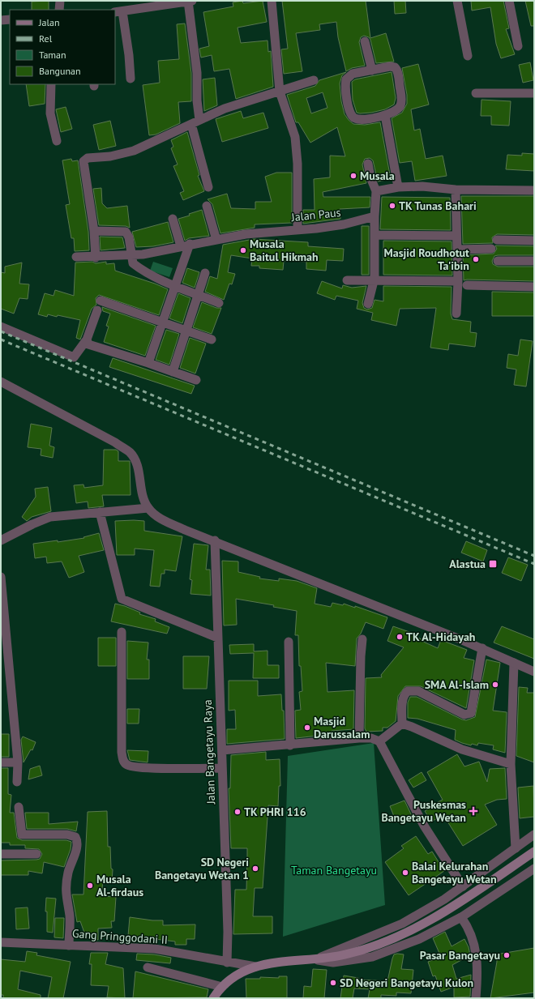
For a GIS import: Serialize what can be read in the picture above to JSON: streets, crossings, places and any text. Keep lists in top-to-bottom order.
{
  "streets": {
    "street": ["Jalan Paus", "Jalan Bangetayu Raya", "Gang Pringgodani II"]
  },
  "crossings": [
    ["Jalan Bangetayu Raya", "Gang Pringgodani II"]
  ],
  "parks": ["Taman Bangetayu"],
  "places": {
    "other": [
      "Musala",
      "TK Tunas Bahari",
      "Musala Baitul Hikmah",
      "Masjid Roudhotut Ta'ibin",
      "TK Al-Hidayah",
      "SMA Al-Islam",
      "Masjid Darussalam",
      "TK PHRI 116",
      "SD Negeri Bangetayu Wetan 1",
      "Balai Kelurahan Bangetayu Wetan",
      "Musala Al-firdaus",
      "Pasar Bangetayu",
      "SD Negeri Bangetayu Kulon"
    ],
    "transit": ["Alastua"],
    "health": ["Puskesmas Bangetayu Wetan"]
  },
  "legend": [
    "Jalan",
    "Rel",
    "Taman",
    "Bangunan"
  ]
}
